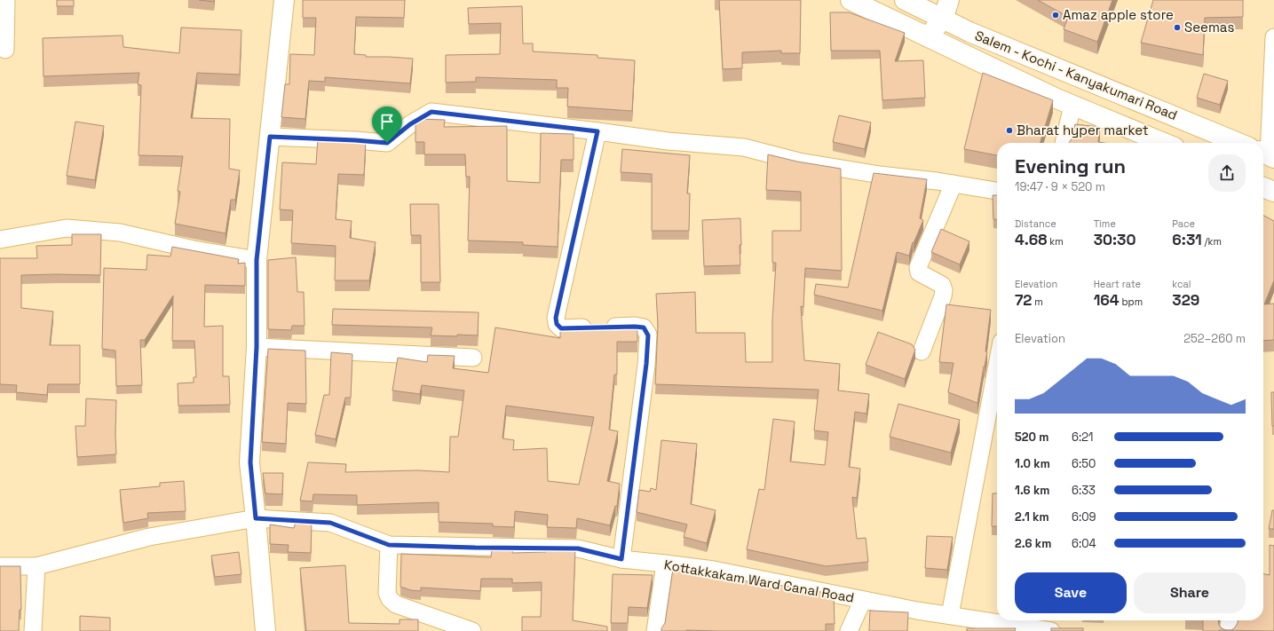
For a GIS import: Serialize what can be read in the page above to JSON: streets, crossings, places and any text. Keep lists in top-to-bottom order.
{
  "streets": {
    "main road": ["Salem - Kochi - Kanyakumari Road"],
    "street": ["Kottakkakam Ward Canal Road"]
  },
  "places": ["Amaz apple store", "Seemas", "Bharat hyper market"],
  "page": {
    "heading": ["Evening run", "19:47 · 9 × 520 m"],
    "stats": [
      ["Distance", "4.68 km"],
      ["Time", "30:30"],
      ["Pace", "6:31 /km"],
      ["Elevation", "72 m"],
      ["Heart rate", "164 bpm"],
      ["kcal", "329"]
    ],
    "chart": ["Elevation", "252–260 m"],
    "list": [
      {
        "name": "520 m",
        "note": "6:21"
      },
      {
        "name": "1.0 km",
        "note": "6:50"
      },
      {
        "name": "1.6 km",
        "note": "6:33"
      },
      {
        "name": "2.1 km",
        "note": "6:09"
      },
      {
        "name": "2.6 km",
        "note": "6:04"
      }
    ],
    "buttons": ["Save", "Share"]
  }
}
